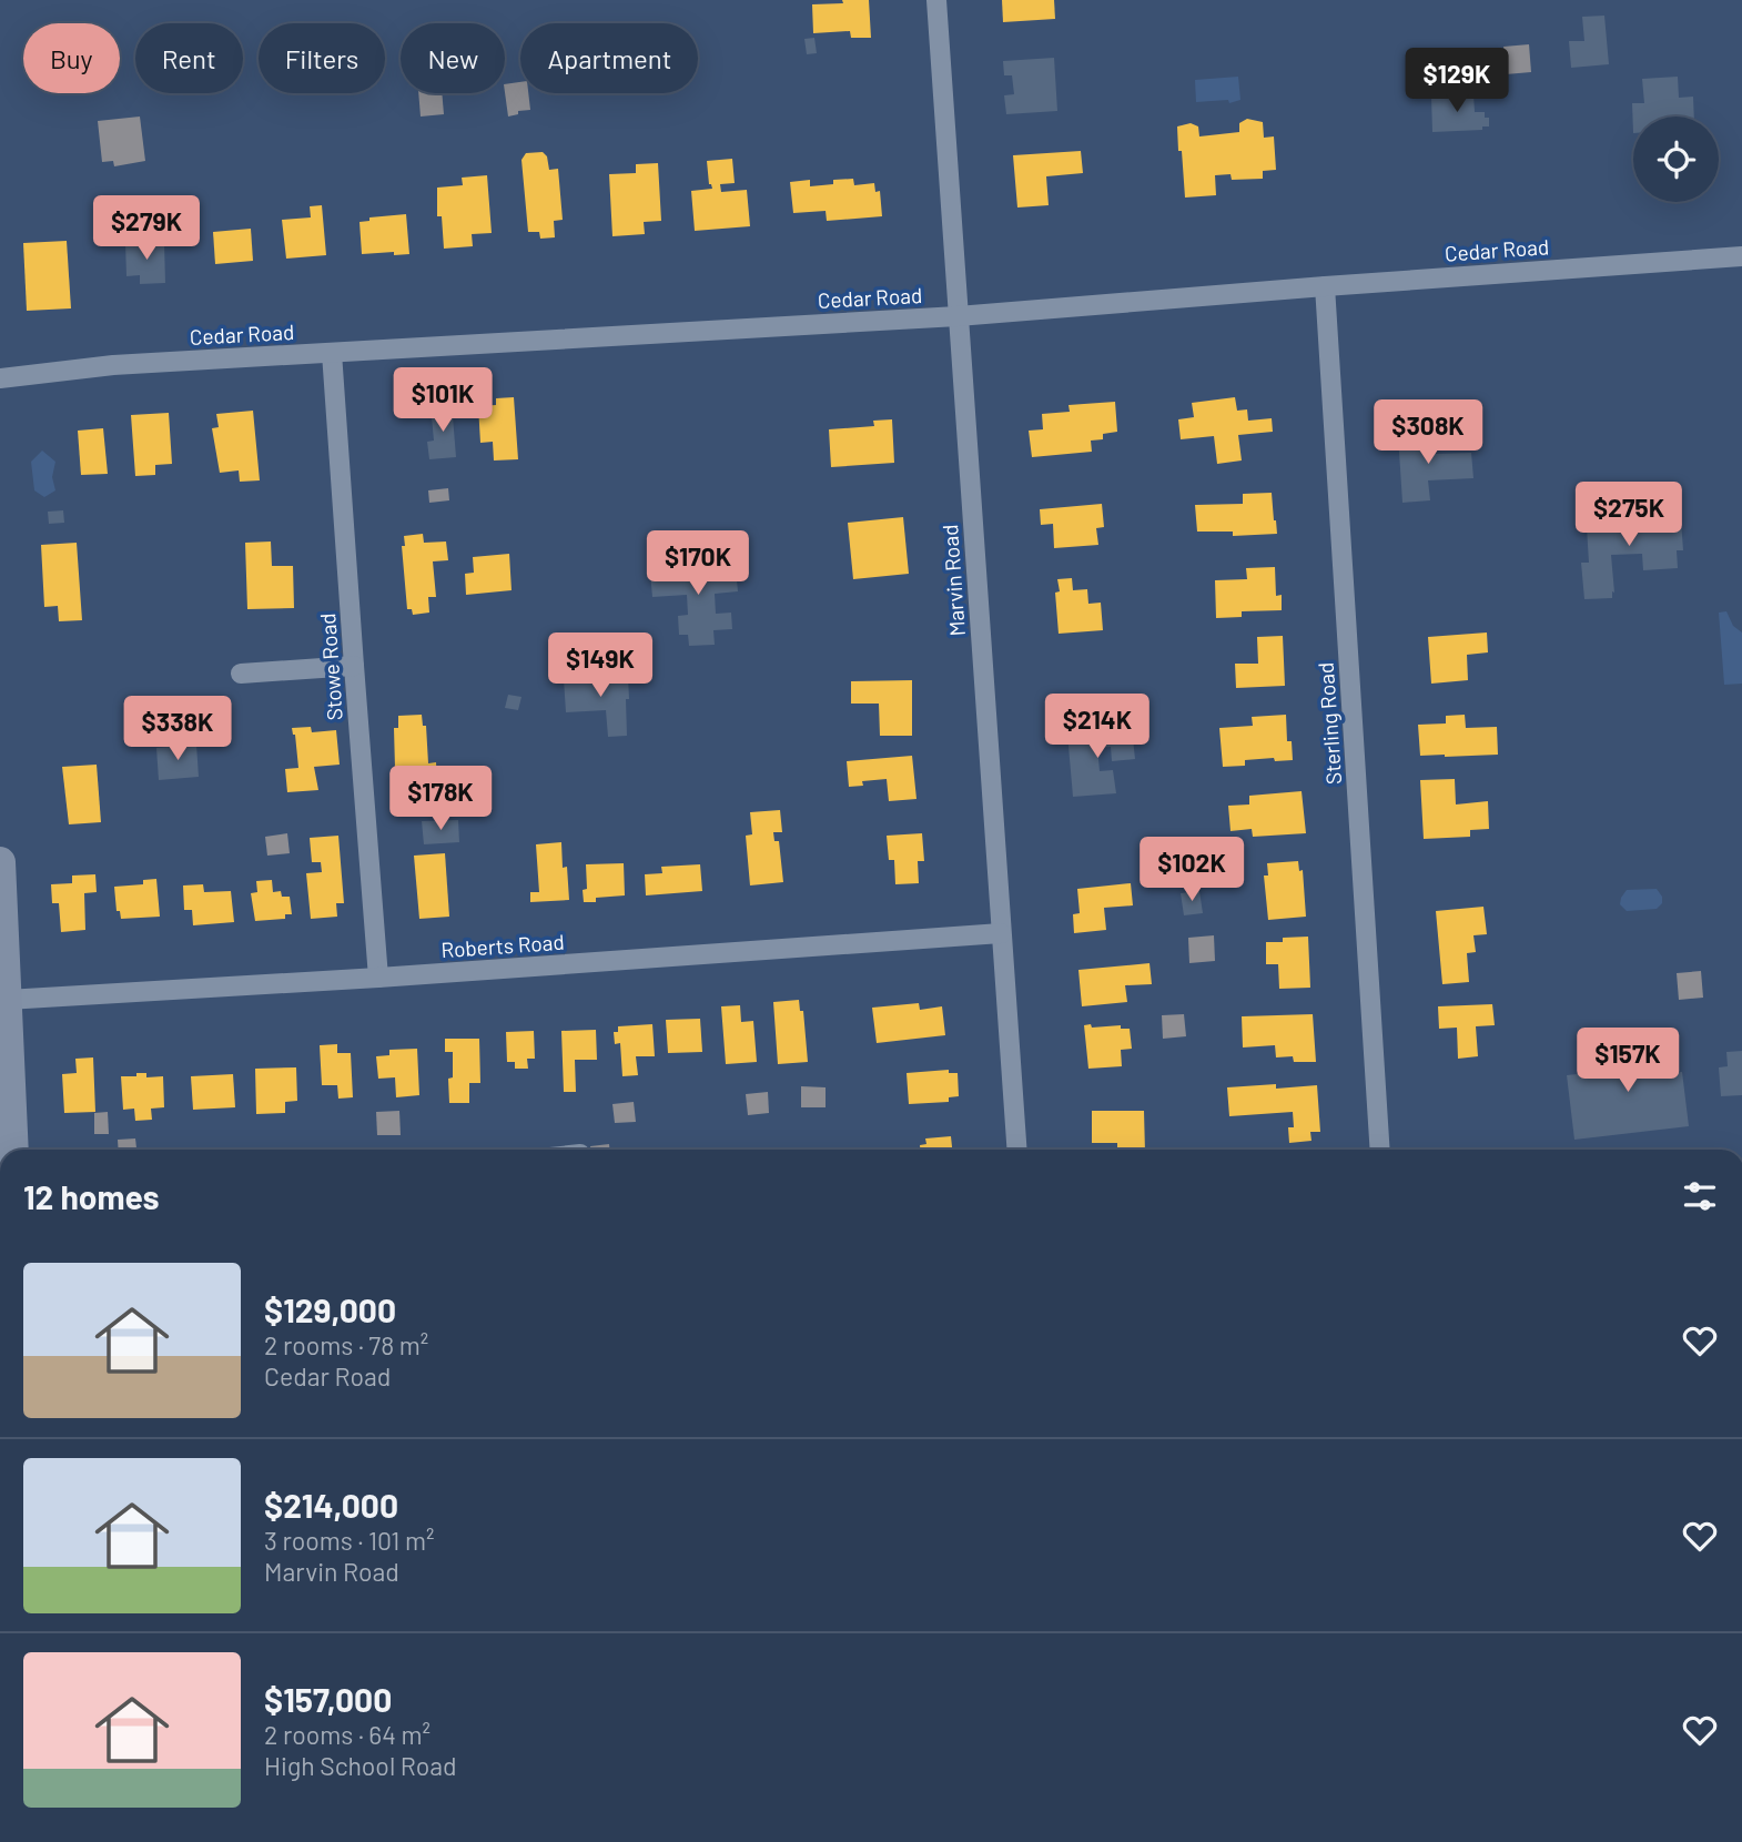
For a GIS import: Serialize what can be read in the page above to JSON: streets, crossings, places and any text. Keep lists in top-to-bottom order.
{
  "streets": {
    "street": [
      "Cedar Road",
      "Marvin Road",
      "Stowe Road",
      "Sterling Road",
      "Roberts Road"
    ]
  },
  "crossings": [
    ["Cedar Road", "Marvin Road"],
    ["Cedar Road", "Stowe Road"],
    ["Cedar Road", "Sterling Road"],
    ["Marvin Road", "Roberts Road"],
    ["Stowe Road", "Roberts Road"]
  ],
  "page": {
    "chip": [
      "Buy",
      "Rent",
      "Filters",
      "New",
      "Apartment"
    ],
    "price": [
      "$129K",
      "$279K",
      "$101K",
      "$308K",
      "$275K",
      "$170K",
      "$149K",
      "$214K",
      "$338K",
      "$178K",
      "$102K",
      "$157K"
    ],
    "heading": "12 homes",
    "list": [
      {
        "name": "$129,000",
        "note": "2 rooms · 78 m² · Cedar Road"
      },
      {
        "name": "$214,000",
        "note": "3 rooms · 101 m² · Marvin Road"
      },
      {
        "name": "$157,000",
        "note": "2 rooms · 64 m² · High School Road"
      }
    ]
  }
}
